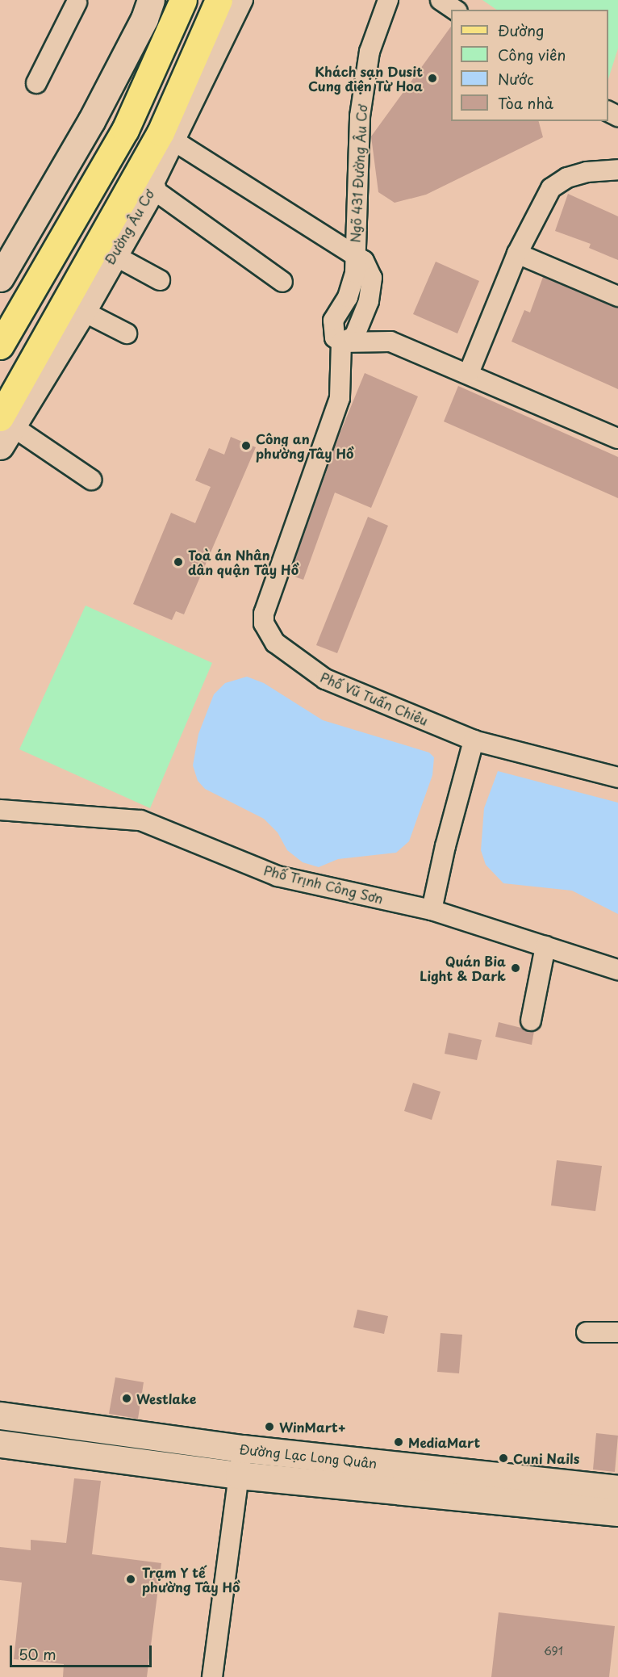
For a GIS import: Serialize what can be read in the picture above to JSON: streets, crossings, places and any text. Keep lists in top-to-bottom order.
{
  "streets": {
    "main road": ["Đường Âu Cơ", "Đường Lạc Long Quân"],
    "street": ["Ngõ 431 Đường Âu Cơ", "Phố Vũ Tuấn Chiêu", "Phố Trịnh Công Sơn"]
  },
  "crossings": [
    ["Ngõ 431 Đường Âu Cơ", "Đường Âu Cơ"]
  ],
  "places": [
    "Khách sạn Dusit Cung điện Từ Hoa",
    "Công an phường Tây Hồ",
    "Toà án Nhân dân quận Tây Hồ",
    "Quán Bia Light & Dark",
    "Westlake",
    "WinMart+",
    "MediaMart",
    "Cuni Nails",
    "Trạm Y tế phường Tây Hồ"
  ],
  "house_numbers": ["691"],
  "legend": [
    "Đường",
    "Công viên",
    "Nước",
    "Tòa nhà"
  ],
  "scale_bar": "50 m"
}
